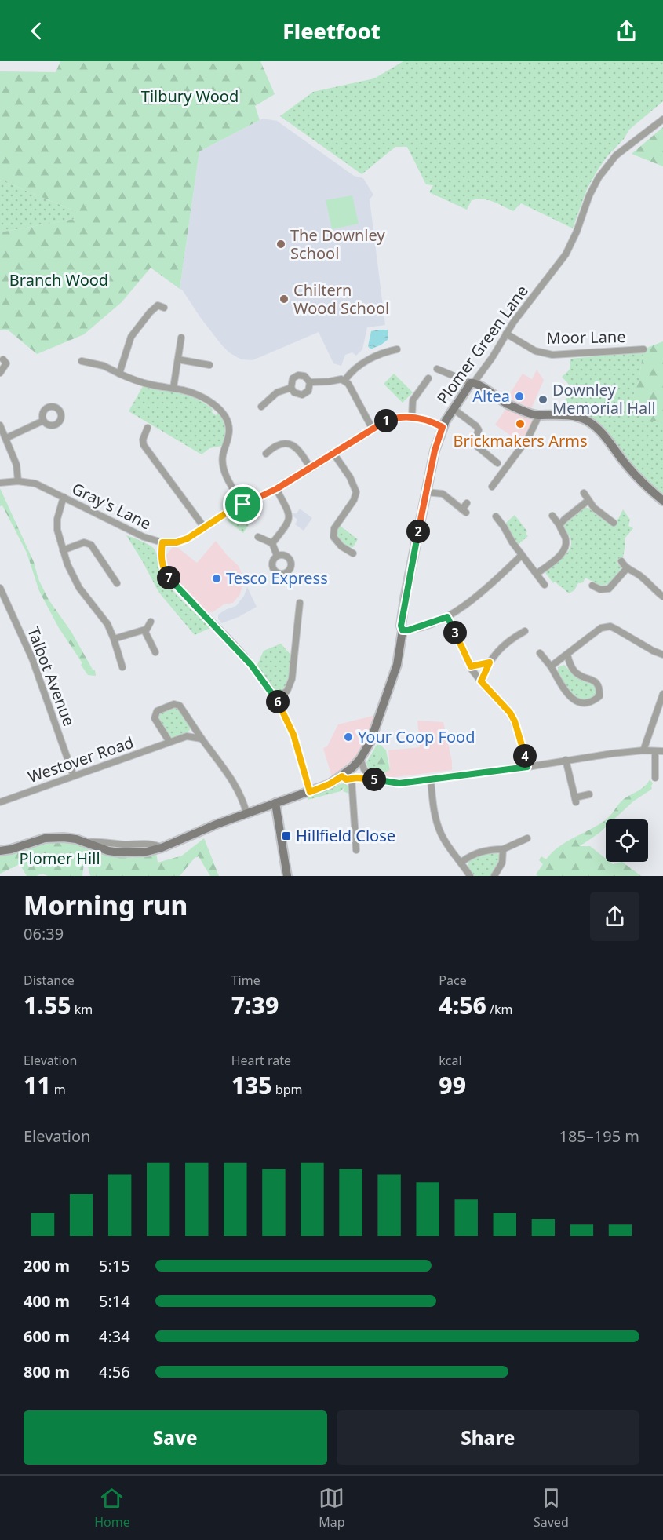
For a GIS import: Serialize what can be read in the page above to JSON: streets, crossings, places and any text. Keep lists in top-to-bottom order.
{
  "streets": {
    "street": [
      "Moor Lane",
      "Plomer Green Lane",
      "Gray's Lane",
      "Talbot Avenue",
      "Westover Road"
    ]
  },
  "crossings": [
    ["Moor Lane", "Plomer Green Lane"],
    ["Plomer Green Lane", "Gray's Lane"],
    ["Talbot Avenue", "Westover Road"]
  ],
  "parks": ["Tilbury Wood", "Branch Wood", "Plomer Hill"],
  "places": {
    "other": [
      "The Downley School",
      "Chiltern Wood School",
      "Altea",
      "Downley Memorial Hall",
      "Brickmakers Arms",
      "Tesco Express",
      "Your Coop Food"
    ],
    "transit": ["Hillfield Close"]
  },
  "page": {
    "header": "Fleetfoot",
    "pins": [
      "1",
      "2",
      "7",
      "3",
      "6",
      "4",
      "5"
    ],
    "heading": ["Morning run", "06:39"],
    "stats": [
      ["Distance", "1.55 km"],
      ["Time", "7:39"],
      ["Pace", "4:56 /km"],
      ["Elevation", "11 m"],
      ["Heart rate", "135 bpm"],
      ["kcal", "99"]
    ],
    "chart": ["Elevation", "185–195 m"],
    "list": [
      {
        "name": "200 m",
        "note": "5:15"
      },
      {
        "name": "400 m",
        "note": "5:14"
      },
      {
        "name": "600 m",
        "note": "4:34"
      },
      {
        "name": "800 m",
        "note": "4:56"
      }
    ],
    "buttons": ["Save", "Share"],
    "tabs": ["Home", "Map", "Saved"]
  }
}
